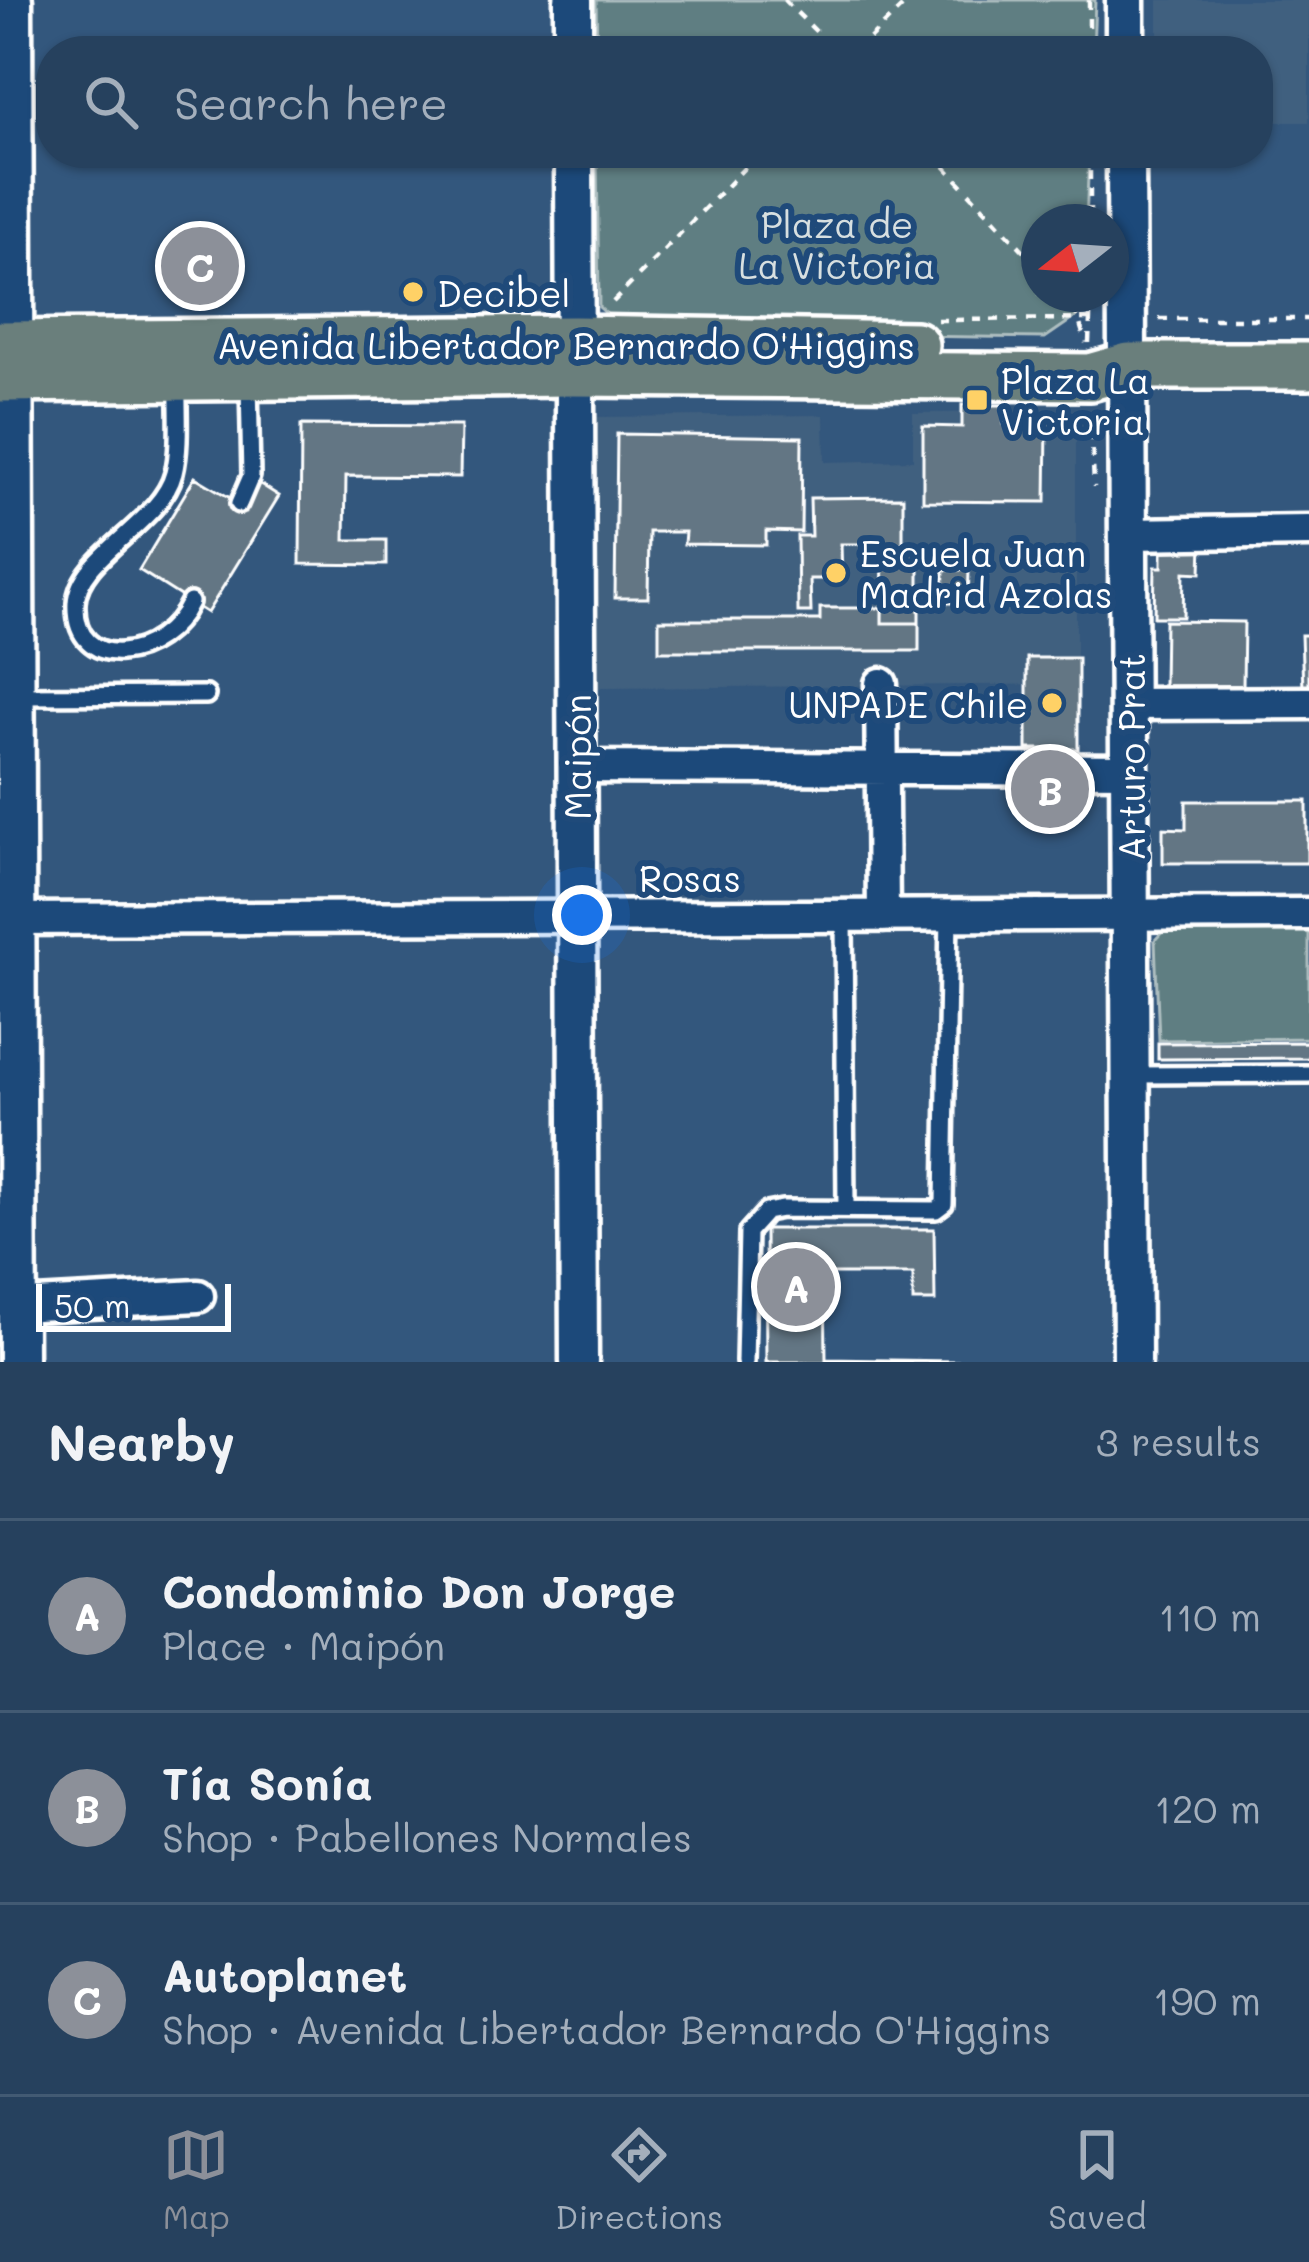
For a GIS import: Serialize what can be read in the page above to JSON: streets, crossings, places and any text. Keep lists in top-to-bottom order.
{
  "streets": {
    "main road": ["Avenida Libertador Bernardo O'Higgins"],
    "street": ["Maipón", "Arturo Prat", "Rosas"]
  },
  "crossings": [
    ["Avenida Libertador Bernardo O'Higgins", "Maipón"],
    ["Avenida Libertador Bernardo O'Higgins", "Arturo Prat"],
    ["Maipón", "Rosas"],
    ["Arturo Prat", "Rosas"]
  ],
  "parks": ["Plaza de La Victoria"],
  "places": {
    "other": ["Decibel", "Escuela Juan Madrid Azolas", "UNPADE Chile"],
    "transit": ["Plaza La Victoria"]
  },
  "scale_bar": "50 m",
  "north": "left",
  "page": {
    "search": "Search here",
    "pins": ["C", "B", "A"],
    "scale": "50 m",
    "heading": ["Nearby", "3 results"],
    "list": [
      {
        "mark": "A",
        "name": "Condominio Don Jorge",
        "note": "Place · Maipón",
        "value": "110 m"
      },
      {
        "mark": "B",
        "name": "Tía Sonía",
        "note": "Shop · Pabellones Normales",
        "value": "120 m"
      },
      {
        "mark": "C",
        "name": "Autoplanet",
        "note": "Shop · Avenida Libertador Bernardo O'Higgins",
        "value": "190 m"
      }
    ],
    "nav": ["Map", "Directions", "Saved"]
  }
}
